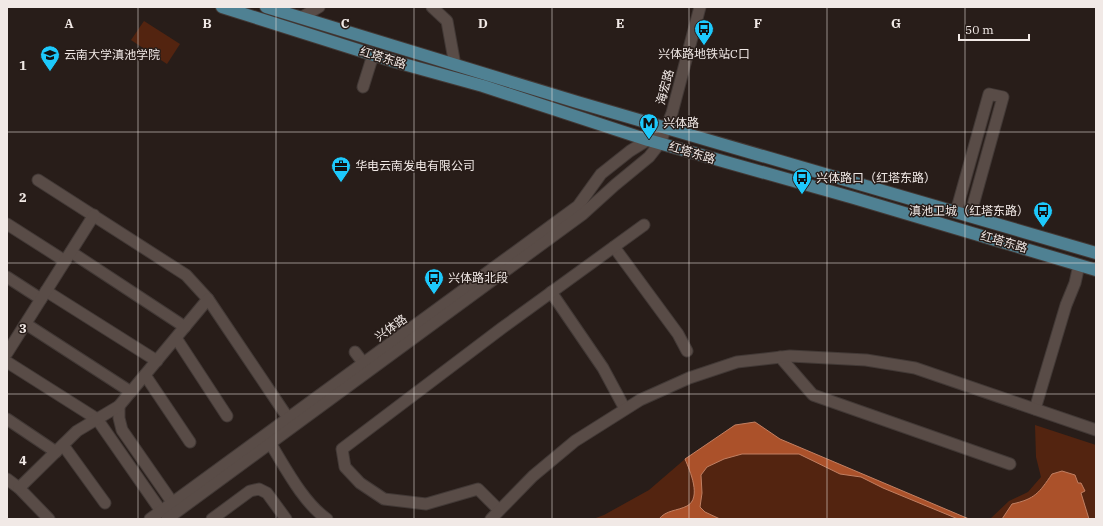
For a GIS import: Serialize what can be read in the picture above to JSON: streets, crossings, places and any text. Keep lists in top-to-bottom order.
{
  "streets": {
    "main road": ["红塔东路"],
    "street": ["海宏路", "兴体路"]
  },
  "crossings": [
    ["红塔东路", "海宏路"],
    ["红塔东路", "兴体路"],
    ["海宏路", "兴体路"]
  ],
  "places": {
    "bus stop": [
      "兴体路地铁站C口",
      "兴体路口（红塔东路）",
      "滇池卫城（红塔东路）",
      "兴体路北段"
    ],
    "school or university": ["云南大学滇池学院"],
    "metro station": ["兴体路"],
    "office": ["华电云南发电有限公司"]
  },
  "scale_bar": "50 m",
  "grid": {
    "columns": [
      "A",
      "B",
      "C",
      "D",
      "E",
      "F",
      "G"
    ],
    "rows": [
      "1",
      "2",
      "3",
      "4"
    ]
  }
}
